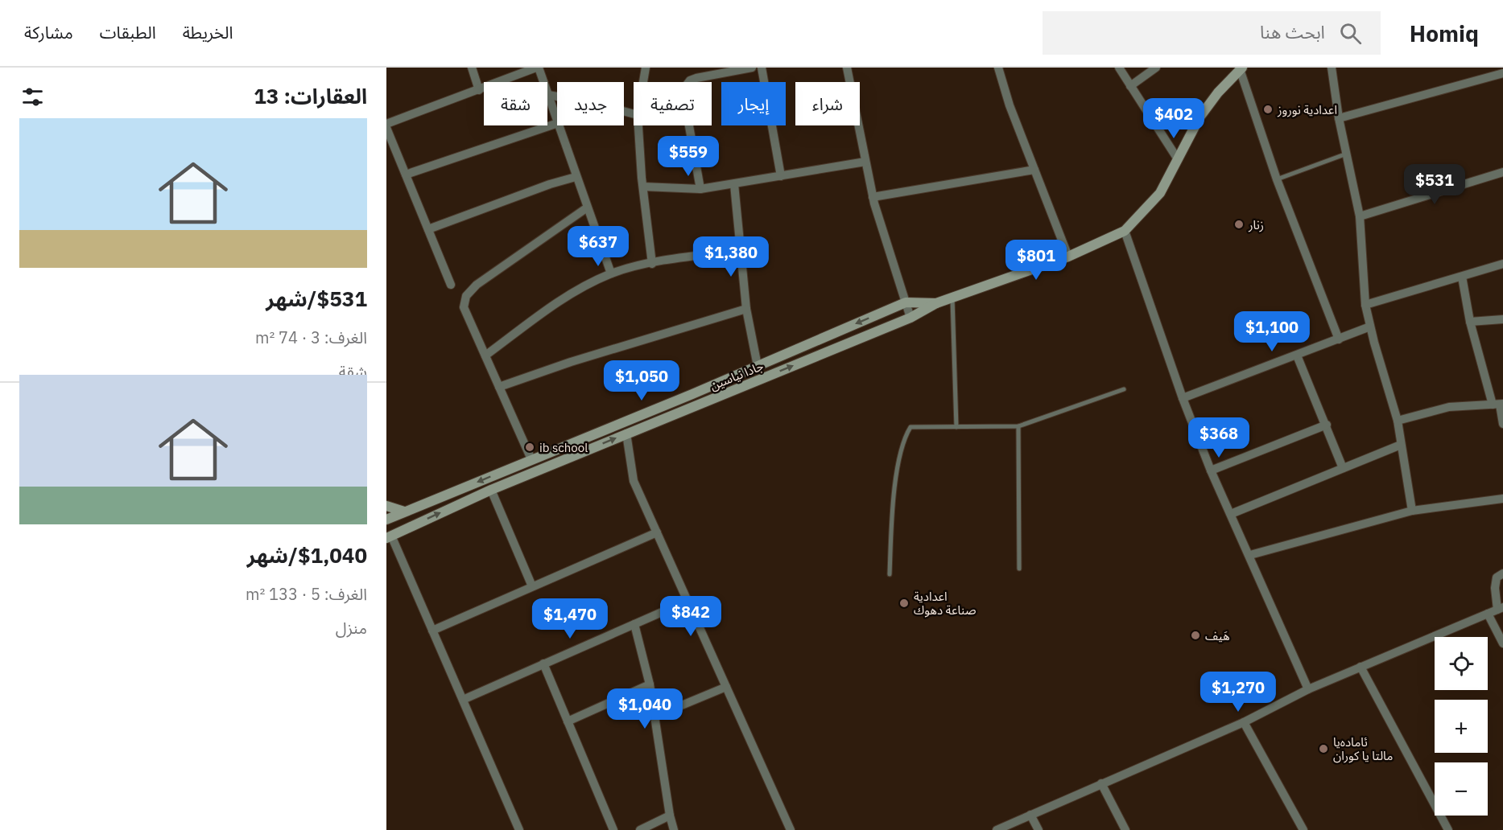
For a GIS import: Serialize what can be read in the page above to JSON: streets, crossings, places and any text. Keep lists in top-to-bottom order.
{
  "streets": {
    "street": ["جادا نیاسین"]
  },
  "places": [
    "اعدادية نوروز",
    "زنار",
    "ib school",
    "اعدادية صناعة دهوك",
    "هَيف",
    "ئامادەيا مالتا يا كوران"
  ],
  "page": {
    "header": "Homiq",
    "search": "ابحث هنا",
    "nav": ["الخريطة", "الطبقات", "مشاركة"],
    "heading": "العقارات: 13",
    "chip": [
      "شراء",
      "إيجار",
      "تصفية",
      "جديد",
      "شقة"
    ],
    "price": [
      "$402",
      "$559",
      "$531",
      "$637",
      "$1,380",
      "$801",
      "$1,100",
      "$1,050",
      "$368",
      "$842",
      "$1,470",
      "$1,270",
      "$1,040"
    ],
    "list": [
      {
        "name": "$531/شهر",
        "note": "الغرف: 3 · 74 m² · شقة"
      },
      {
        "name": "$1,040/شهر",
        "note": "الغرف: 5 · 133 m² · منزل"
      }
    ],
    "map_buttons": ["+", "−"]
  }
}
